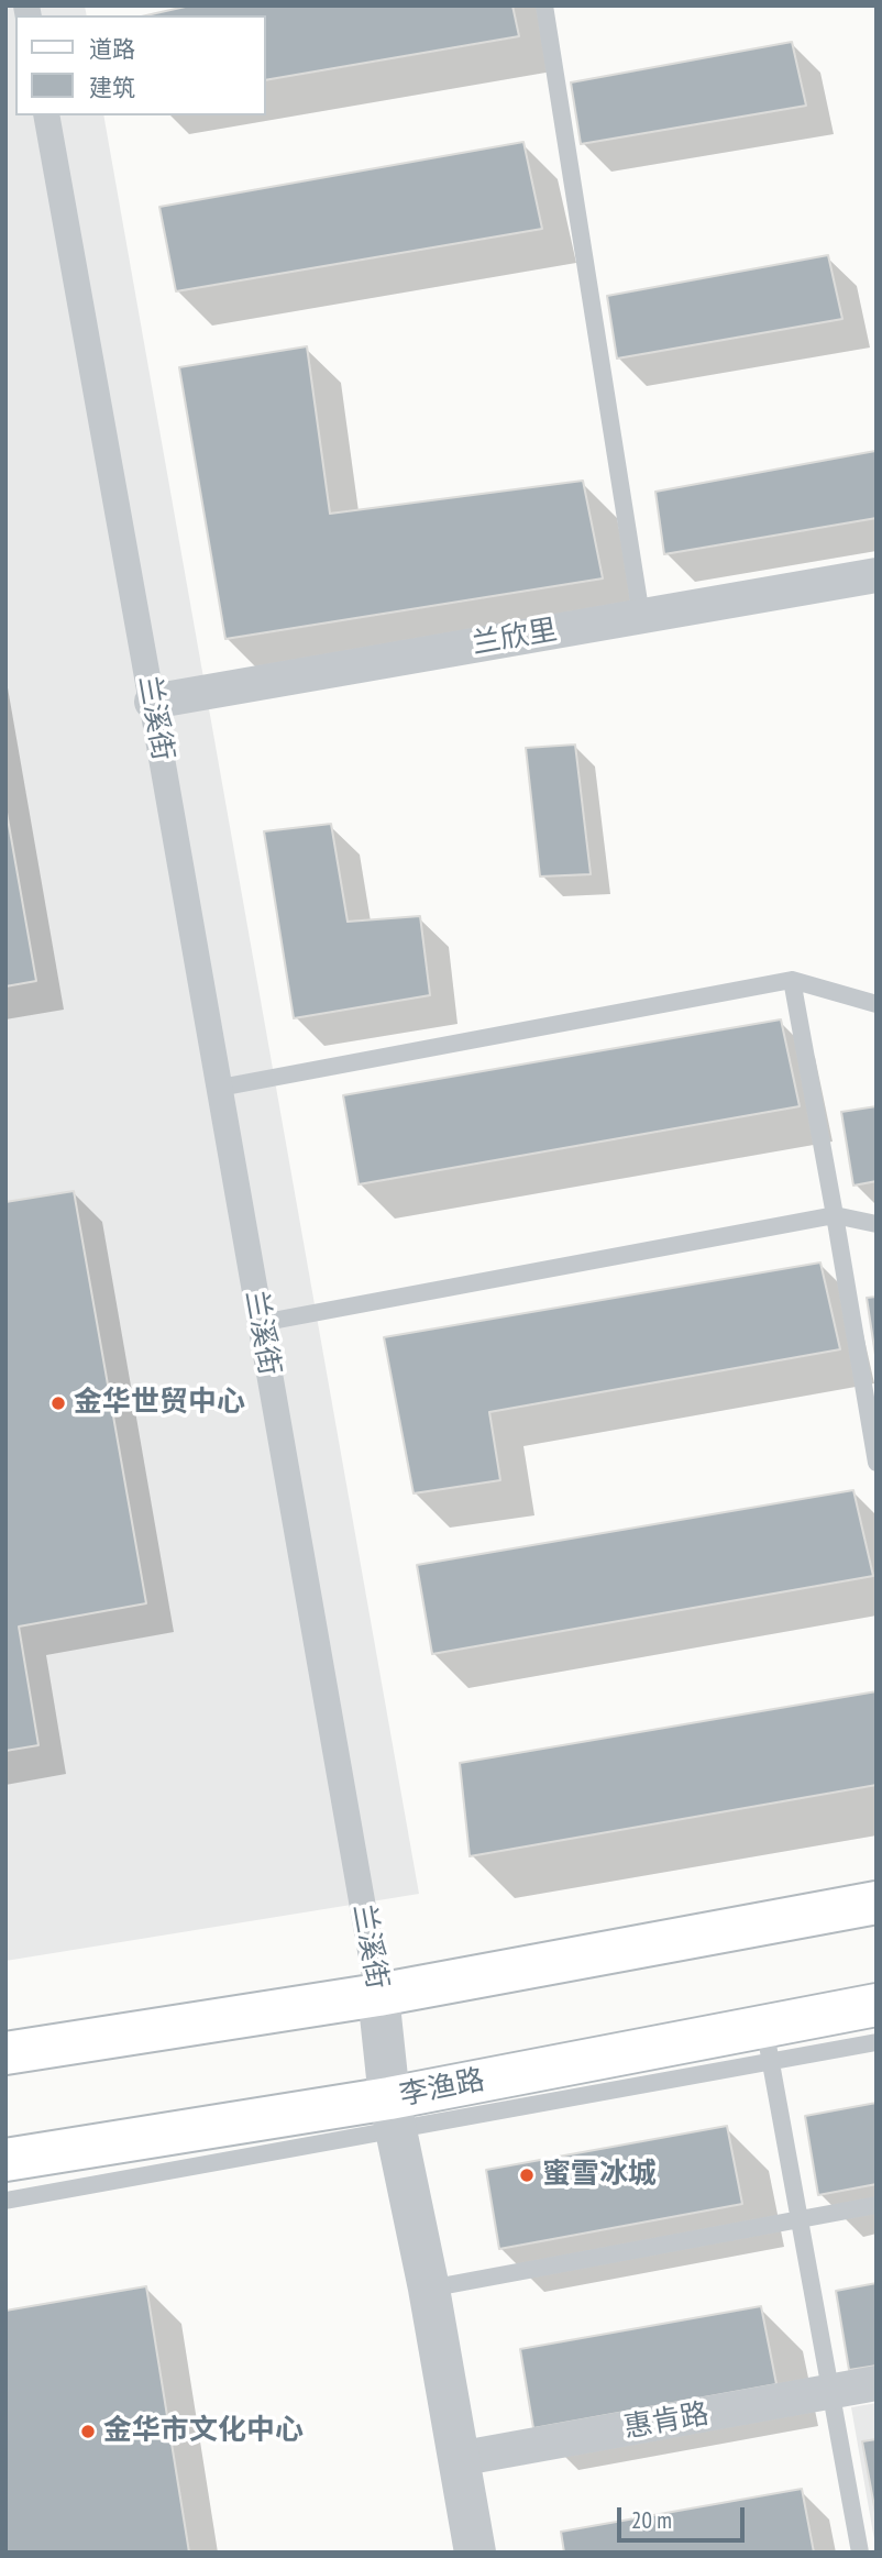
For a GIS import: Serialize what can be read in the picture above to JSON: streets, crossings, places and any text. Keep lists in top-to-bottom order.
{
  "streets": {
    "main road": ["李渔路"],
    "street": ["兰欣里", "兰溪街", "惠肯路"]
  },
  "crossings": [
    ["兰欣里", "兰溪街"],
    ["兰溪街", "李渔路"],
    ["兰溪街", "惠肯路"]
  ],
  "places": ["金华世贸中心", "蜜雪冰城", "金华市文化中心"],
  "legend": ["道路", "建筑"],
  "scale_bar": "20 m"
}
